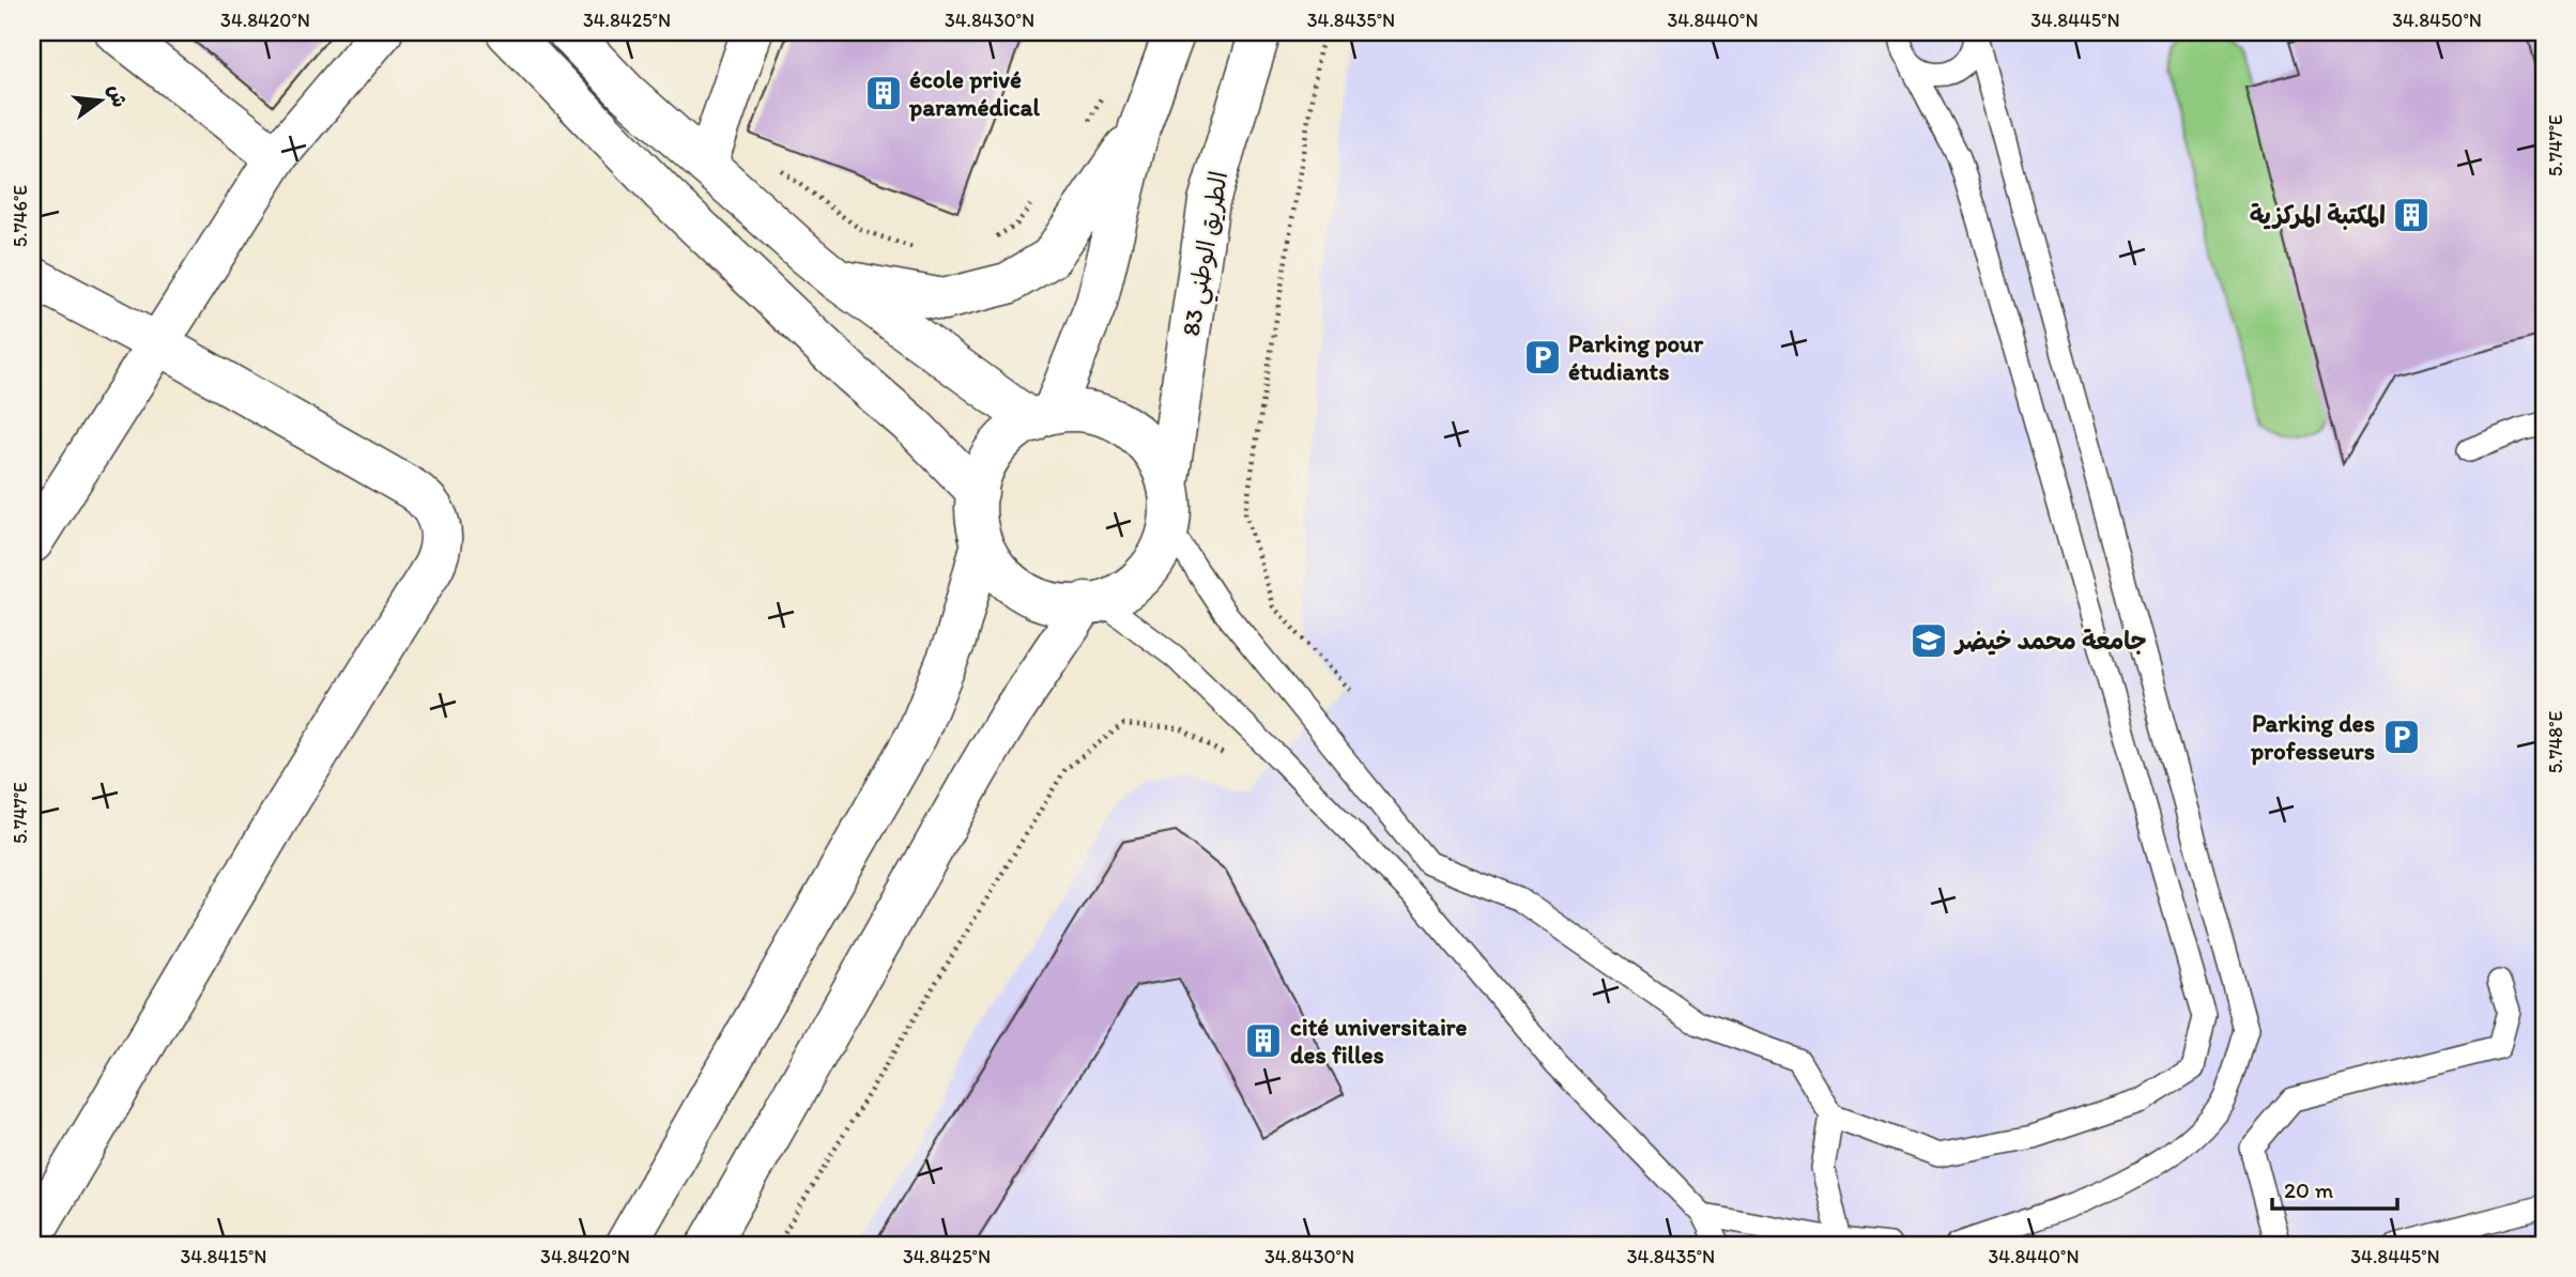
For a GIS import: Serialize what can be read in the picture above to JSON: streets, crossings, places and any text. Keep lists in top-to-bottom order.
{
  "streets": {
    "main road": ["الطريق الوطني 83"]
  },
  "places": {
    "building": ["école privé paramédical", "المكتبة المركزية", "cité universitaire des filles"],
    "parking": ["Parking pour étudiants", "Parking des professeurs"],
    "school or university": ["جامعة محمد خيضر"]
  },
  "scale_bar": "20 m",
  "north": "right",
  "coordinates": [
    "34.8420°N",
    "34.8425°N",
    "34.8430°N",
    "34.8435°N",
    "34.8440°N",
    "34.8445°N",
    "34.8450°N",
    "5.747°E",
    "5.746°E",
    "5.748°E",
    "34.8415°N"
  ]
}
